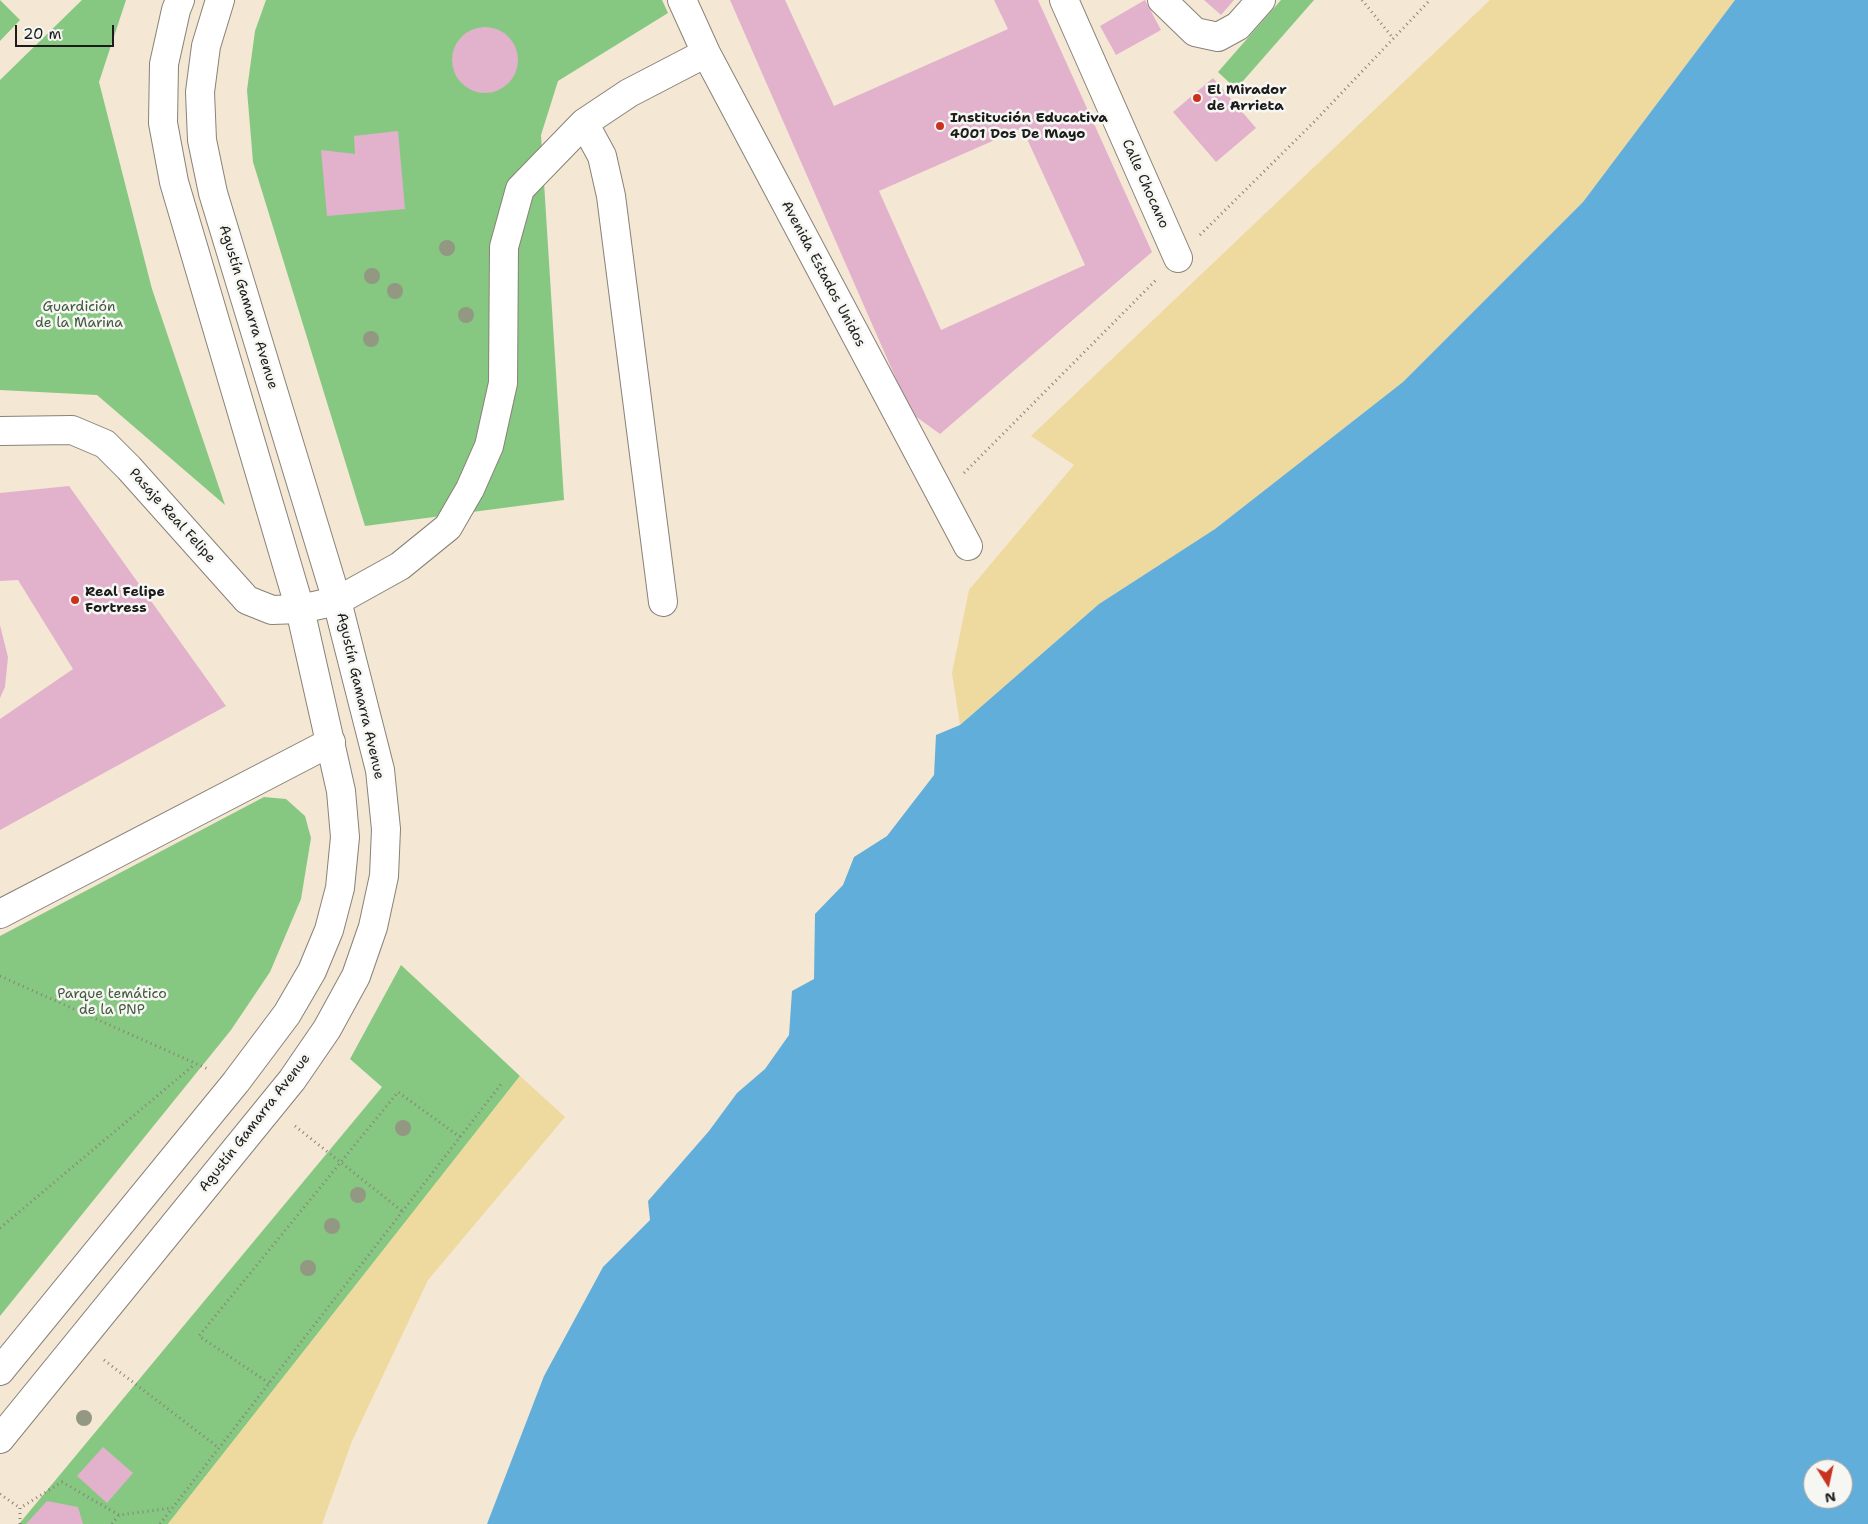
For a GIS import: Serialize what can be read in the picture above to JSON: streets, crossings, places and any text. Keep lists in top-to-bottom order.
{
  "streets": {
    "main road": [
      "Calle Chocano",
      "Avenida Estados Unidos",
      "Agustín Gamarra Avenue",
      "Pasaje Real Felipe"
    ]
  },
  "crossings": [
    ["Avenida Estados Unidos", "Pasaje Real Felipe"],
    ["Agustín Gamarra Avenue", "Pasaje Real Felipe"]
  ],
  "parks": ["Guardición de la Marina", "Parque temático de la PNP"],
  "places": ["El Mirador de Arrieta", "Institución Educativa 4001 Dos De Mayo", "Real Felipe Fortress"],
  "scale_bar": "20 m",
  "north": "bottom"
}
